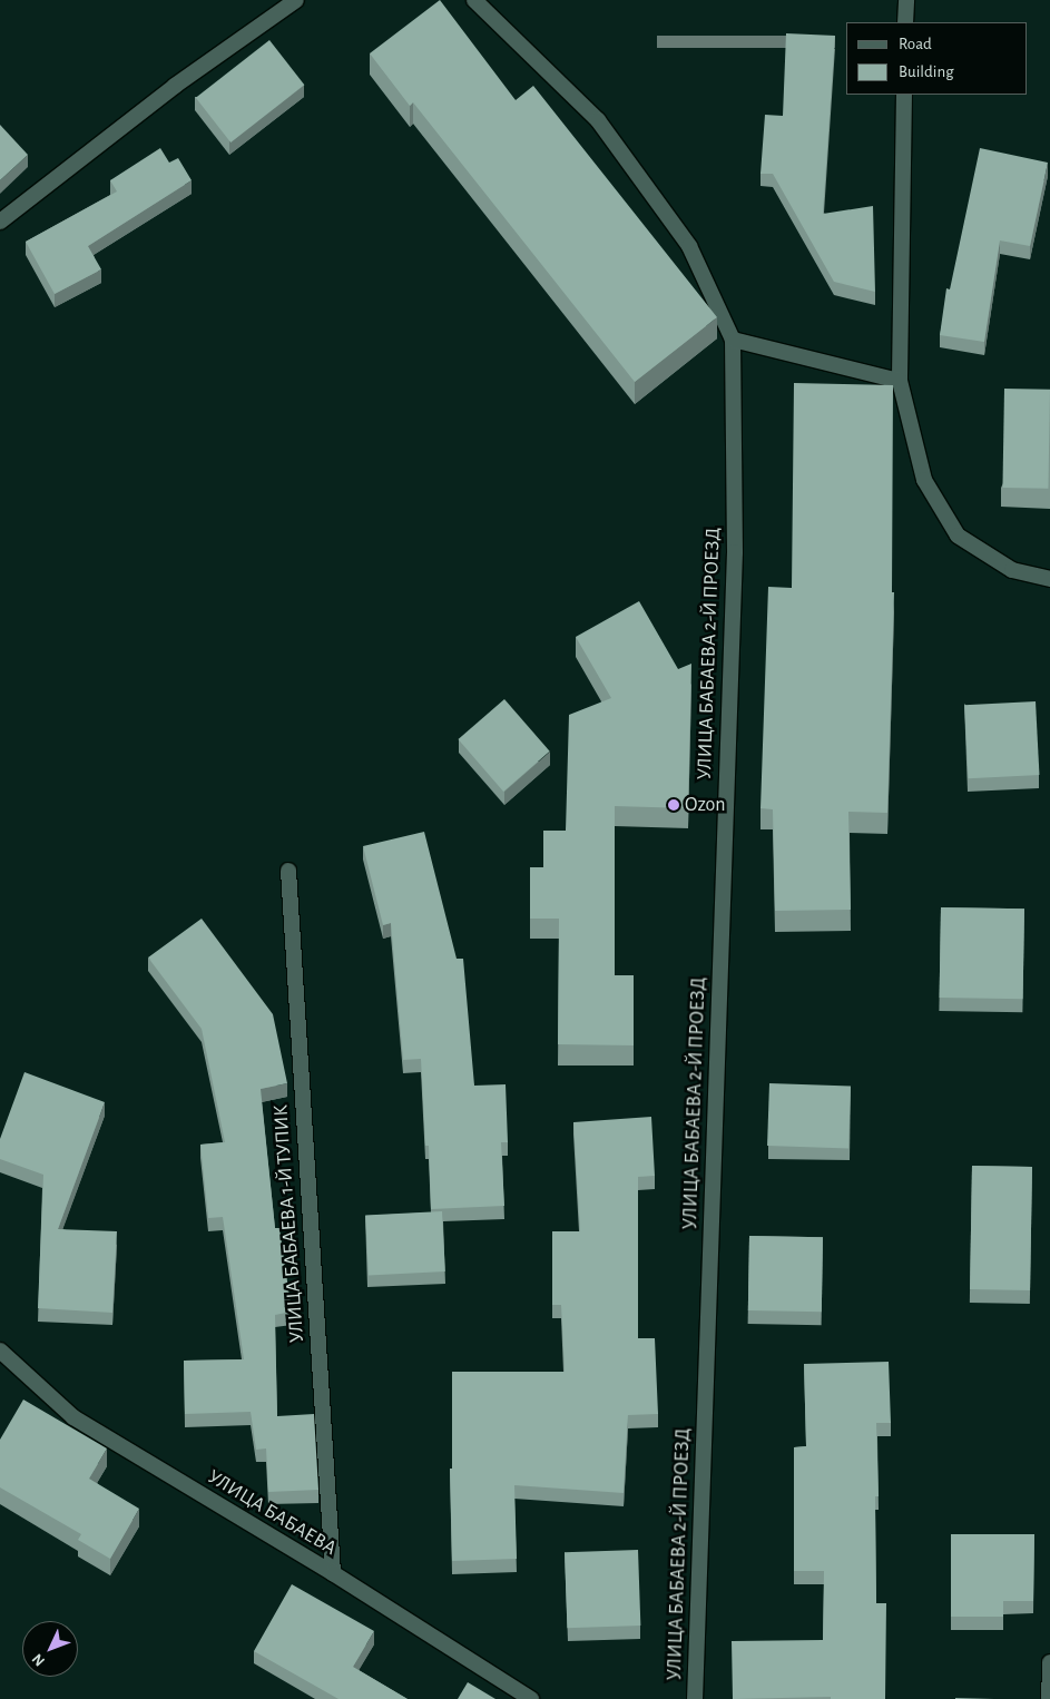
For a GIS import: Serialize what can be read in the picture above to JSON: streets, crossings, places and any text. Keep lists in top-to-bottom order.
{
  "streets": {
    "street": ["УЛИЦА БАБАЕВА 2-Й ПРОЕЗД", "УЛИЦА БАБАЕВА 1-Й ТУПИК", "УЛИЦА БАБАЕВА"]
  },
  "crossings": [
    ["УЛИЦА БАБАЕВА 1-Й ТУПИК", "УЛИЦА БАБАЕВА"]
  ],
  "places": ["Ozon"],
  "legend": ["Road", "Building"],
  "north": "bottom left"
}
